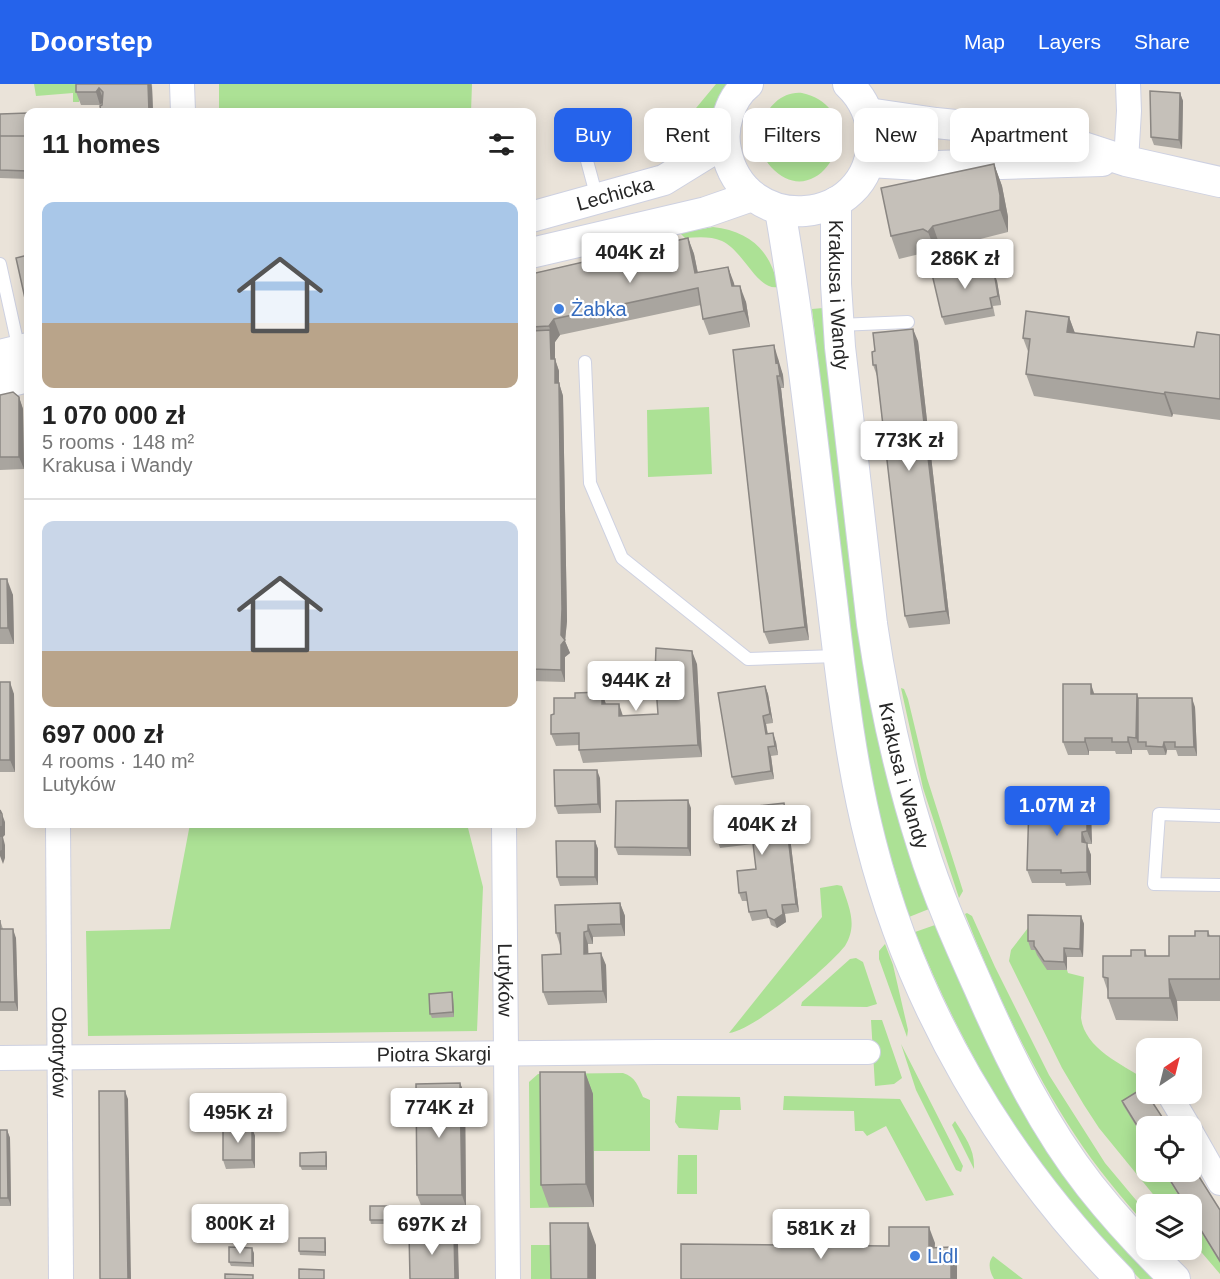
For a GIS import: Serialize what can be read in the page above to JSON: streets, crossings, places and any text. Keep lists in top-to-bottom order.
{
  "streets": {
    "street": [
      "Lechicka",
      "Krakusa i Wandy",
      "Lutyków",
      "Obotrytów",
      "Piotra Skargi"
    ]
  },
  "crossings": [
    ["Lutyków", "Piotra Skargi"],
    ["Obotrytów", "Piotra Skargi"]
  ],
  "places": ["Żabka", "Lidl"],
  "north": "top right",
  "page": {
    "header": "Doorstep",
    "nav": ["Map", "Layers", "Share"],
    "chip": [
      "Buy",
      "Rent",
      "Filters",
      "New",
      "Apartment"
    ],
    "heading": "11 homes",
    "list": [
      {
        "name": "1 070 000 zł",
        "note": "5 rooms · 148 m² · Krakusa i Wandy"
      },
      {
        "name": "697 000 zł",
        "note": "4 rooms · 140 m² · Lutyków"
      }
    ],
    "price": [
      "404K zł",
      "286K zł",
      "773K zł",
      "944K zł",
      "1.07M zł",
      "404K zł",
      "774K zł",
      "495K zł",
      "800K zł",
      "697K zł",
      "581K zł"
    ]
  }
}
